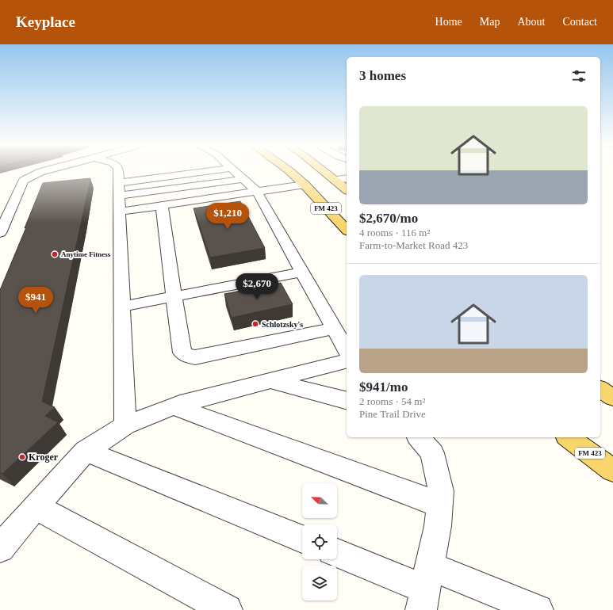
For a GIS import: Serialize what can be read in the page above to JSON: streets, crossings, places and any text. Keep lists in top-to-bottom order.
{
  "streets": {
    "main road": ["FM 423"]
  },
  "places": ["Anytime Fitness", "Schlotzsky's", "Kroger"],
  "north": "top left",
  "page": {
    "header": "Keyplace",
    "nav": [
      "Home",
      "Map",
      "About",
      "Contact"
    ],
    "heading": "3 homes",
    "list": [
      {
        "name": "$2,670/mo",
        "note": "4 rooms · 116 m² · Farm-to-Market Road 423"
      },
      {
        "name": "$941/mo",
        "note": "2 rooms · 54 m² · Pine Trail Drive"
      }
    ],
    "price": ["$1,210", "$2,670", "$941"]
  }
}
